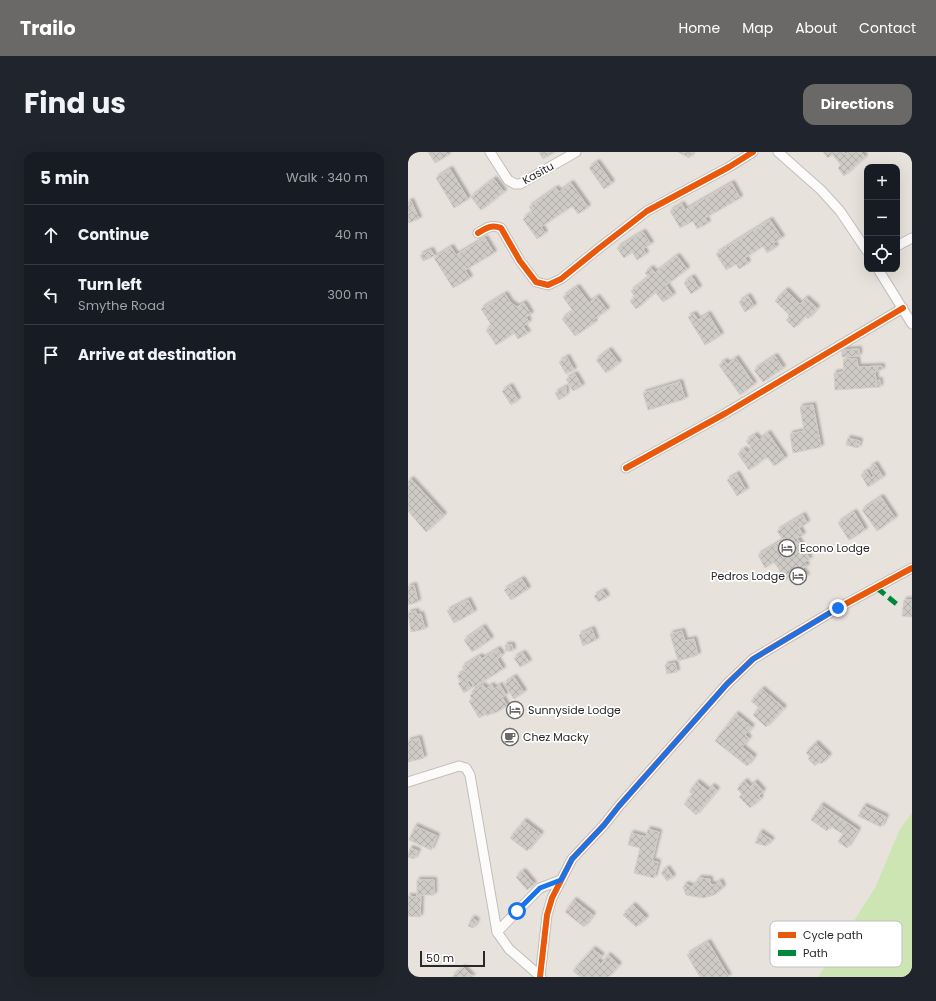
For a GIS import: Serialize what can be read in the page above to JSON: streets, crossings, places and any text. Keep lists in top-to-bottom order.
{
  "streets": {
    "street": ["Kasitu"]
  },
  "places": {
    "hotel": ["Econo Lodge", "Pedros Lodge", "Sunnyside Lodge"],
    "cafe": ["Chez Macky"]
  },
  "legend": ["Cycle path", "Path"],
  "scale_bar": "50 m",
  "page": {
    "header": "Trailo",
    "nav": [
      "Home",
      "Map",
      "About",
      "Contact"
    ],
    "title": "Find us",
    "buttons": "Directions",
    "heading": ["5 min", "Walk · 340 m"],
    "map_buttons": ["+", "−"],
    "list": [
      ["Continue", "40 m"],
      ["Turn left", "Smythe Road", "300 m"],
      "Arrive at destination"
    ],
    "scale": "50 m"
  }
}
